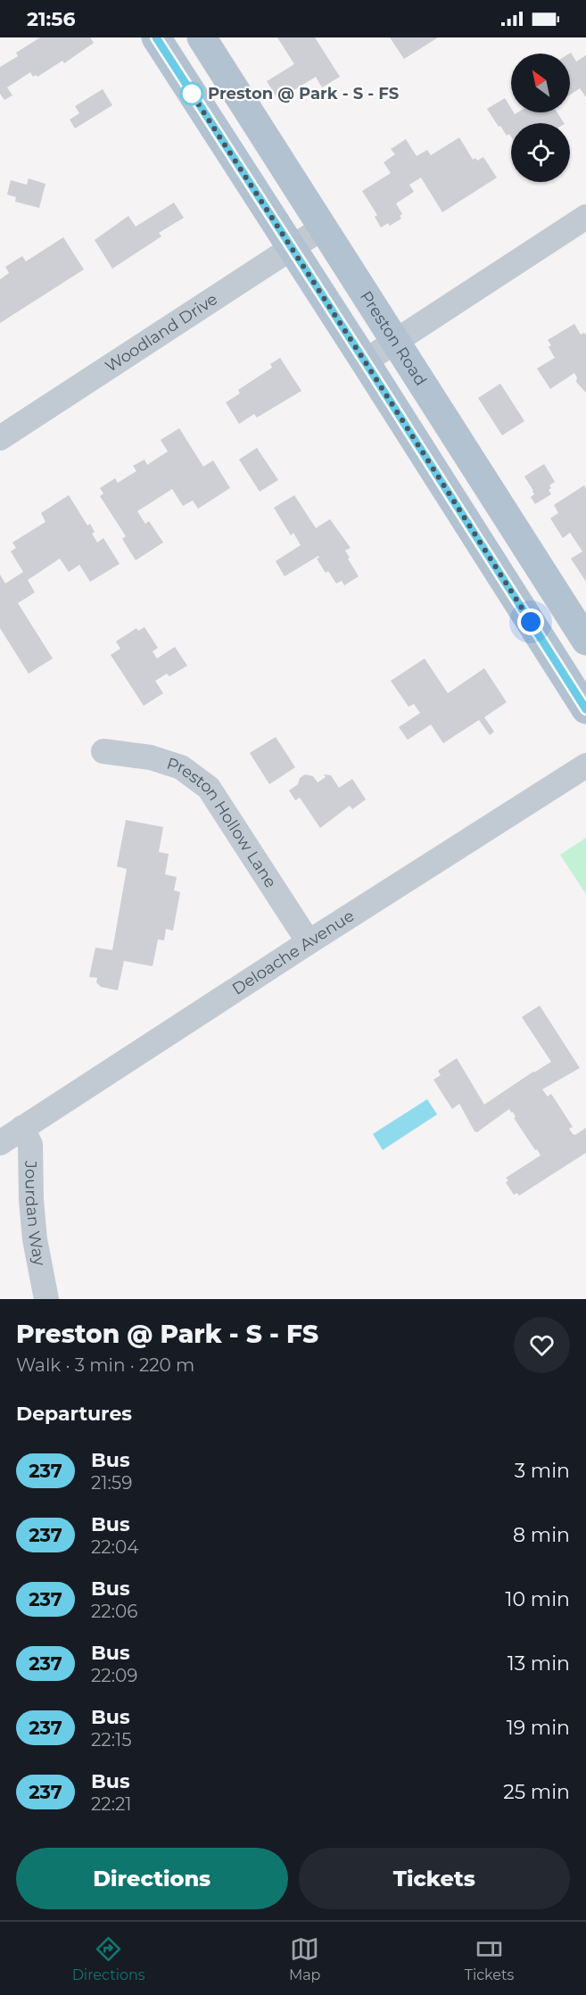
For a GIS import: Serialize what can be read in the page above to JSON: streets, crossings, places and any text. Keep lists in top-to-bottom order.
{
  "streets": {
    "main road": ["Preston Road"],
    "street": [
      "Woodland Drive",
      "Preston Hollow Lane",
      "Deloache Avenue",
      "Jourdan Way"
    ]
  },
  "crossings": [
    ["Woodland Drive", "Preston Road"],
    ["Preston Hollow Lane", "Deloache Avenue"],
    ["Deloache Avenue", "Jourdan Way"]
  ],
  "places": ["Preston @ Park - S - FS"],
  "lines": ["bus line 237"],
  "north": "top left",
  "page": {
    "status": "21:56",
    "heading": [
      ["Preston @ Park - S - FS", "Walk · 3 min · 220 m"],
      "Departures"
    ],
    "list": [
      {
        "mark": "237",
        "name": "Bus",
        "note": "21:59",
        "value": "3 min"
      },
      {
        "mark": "237",
        "name": "Bus",
        "note": "22:04",
        "value": "8 min"
      },
      {
        "mark": "237",
        "name": "Bus",
        "note": "22:06",
        "value": "10 min"
      },
      {
        "mark": "237",
        "name": "Bus",
        "note": "22:09",
        "value": "13 min"
      },
      {
        "mark": "237",
        "name": "Bus",
        "note": "22:15",
        "value": "19 min"
      },
      {
        "mark": "237",
        "name": "Bus",
        "note": "22:21",
        "value": "25 min"
      }
    ],
    "buttons": ["Directions", "Tickets"],
    "tabs": ["Directions", "Map", "Tickets"]
  }
}
